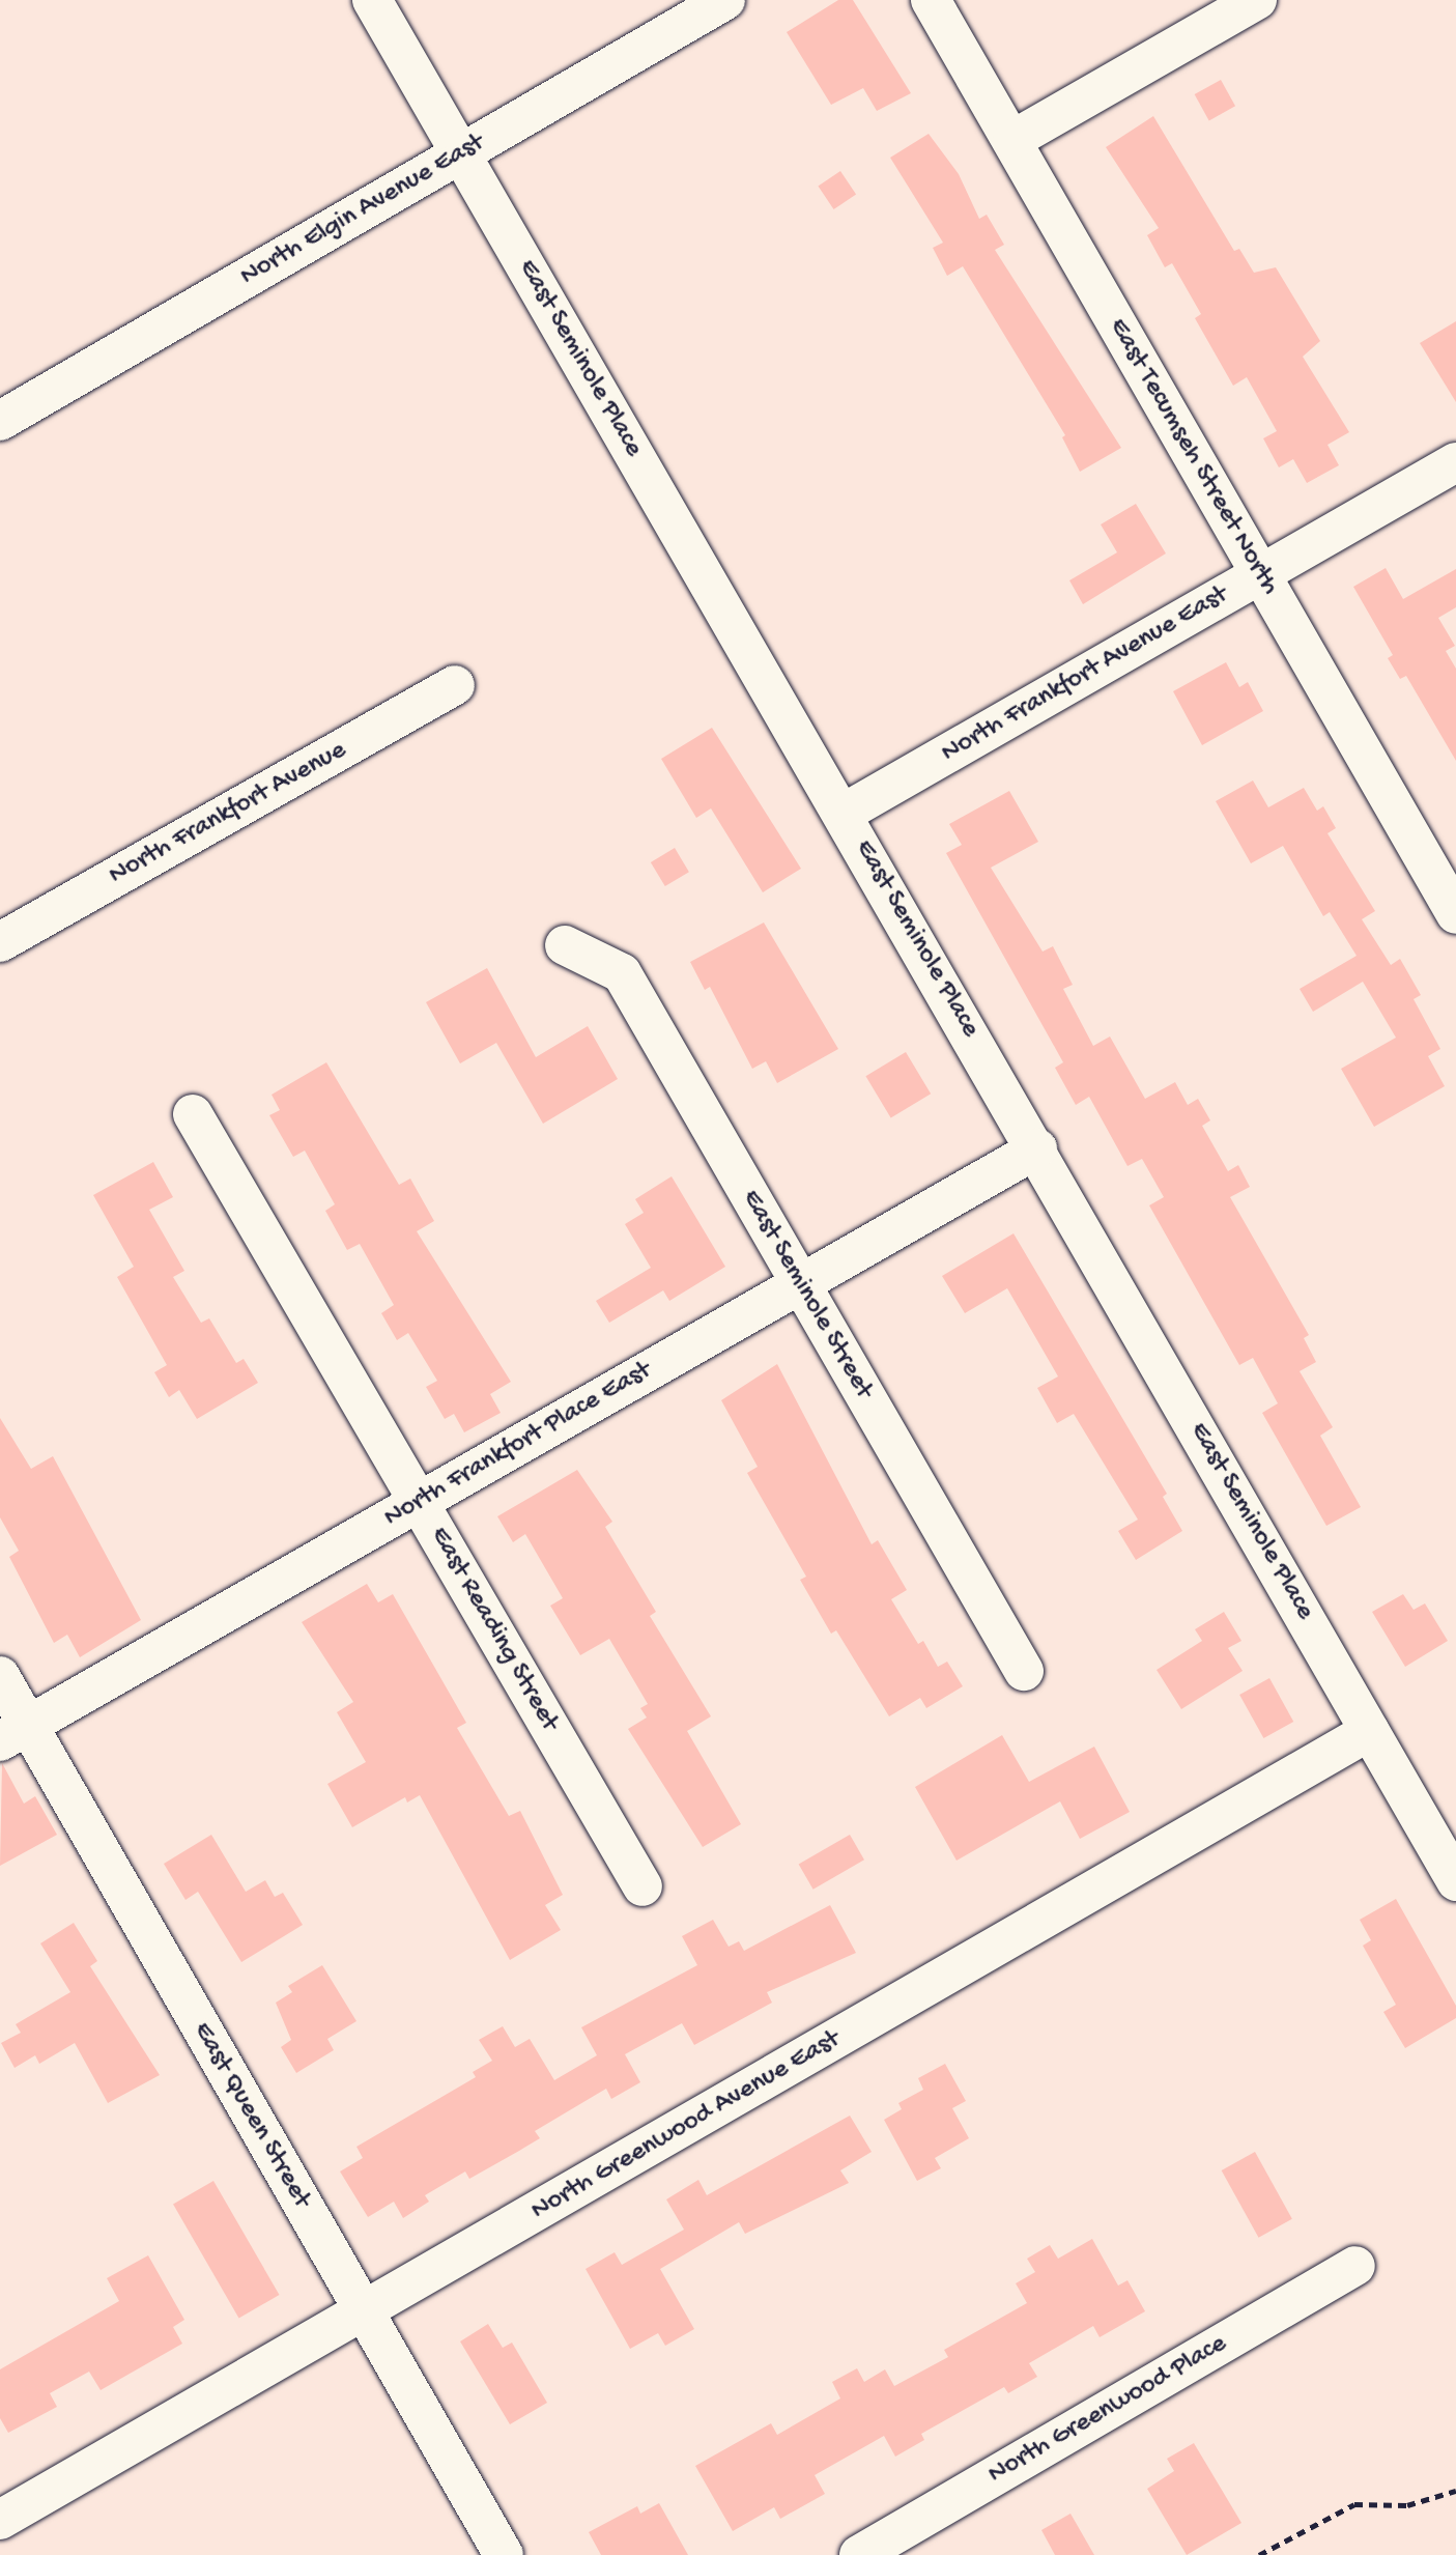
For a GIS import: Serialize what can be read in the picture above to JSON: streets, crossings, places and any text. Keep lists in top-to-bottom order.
{
  "streets": {
    "street": [
      "North Elgin Avenue East",
      "East Seminole Place",
      "East Tecumseh Street North",
      "North Frankfort Avenue East",
      "North Frankfort Avenue",
      "East Seminole Street",
      "North Frankfort Place East",
      "East Reading Street",
      "East Queen Street",
      "North Greenwood Avenue East",
      "North Greenwood Place"
    ]
  },
  "crossings": [
    ["North Elgin Avenue East", "East Seminole Place"],
    ["East Seminole Place", "North Frankfort Avenue East"],
    ["East Seminole Place", "North Frankfort Place East"],
    ["East Seminole Place", "North Greenwood Avenue East"],
    ["East Tecumseh Street North", "North Frankfort Avenue East"],
    ["East Seminole Street", "North Frankfort Place East"],
    ["North Frankfort Place East", "East Reading Street"],
    ["North Frankfort Place East", "East Queen Street"],
    ["East Queen Street", "North Greenwood Avenue East"]
  ]
}
